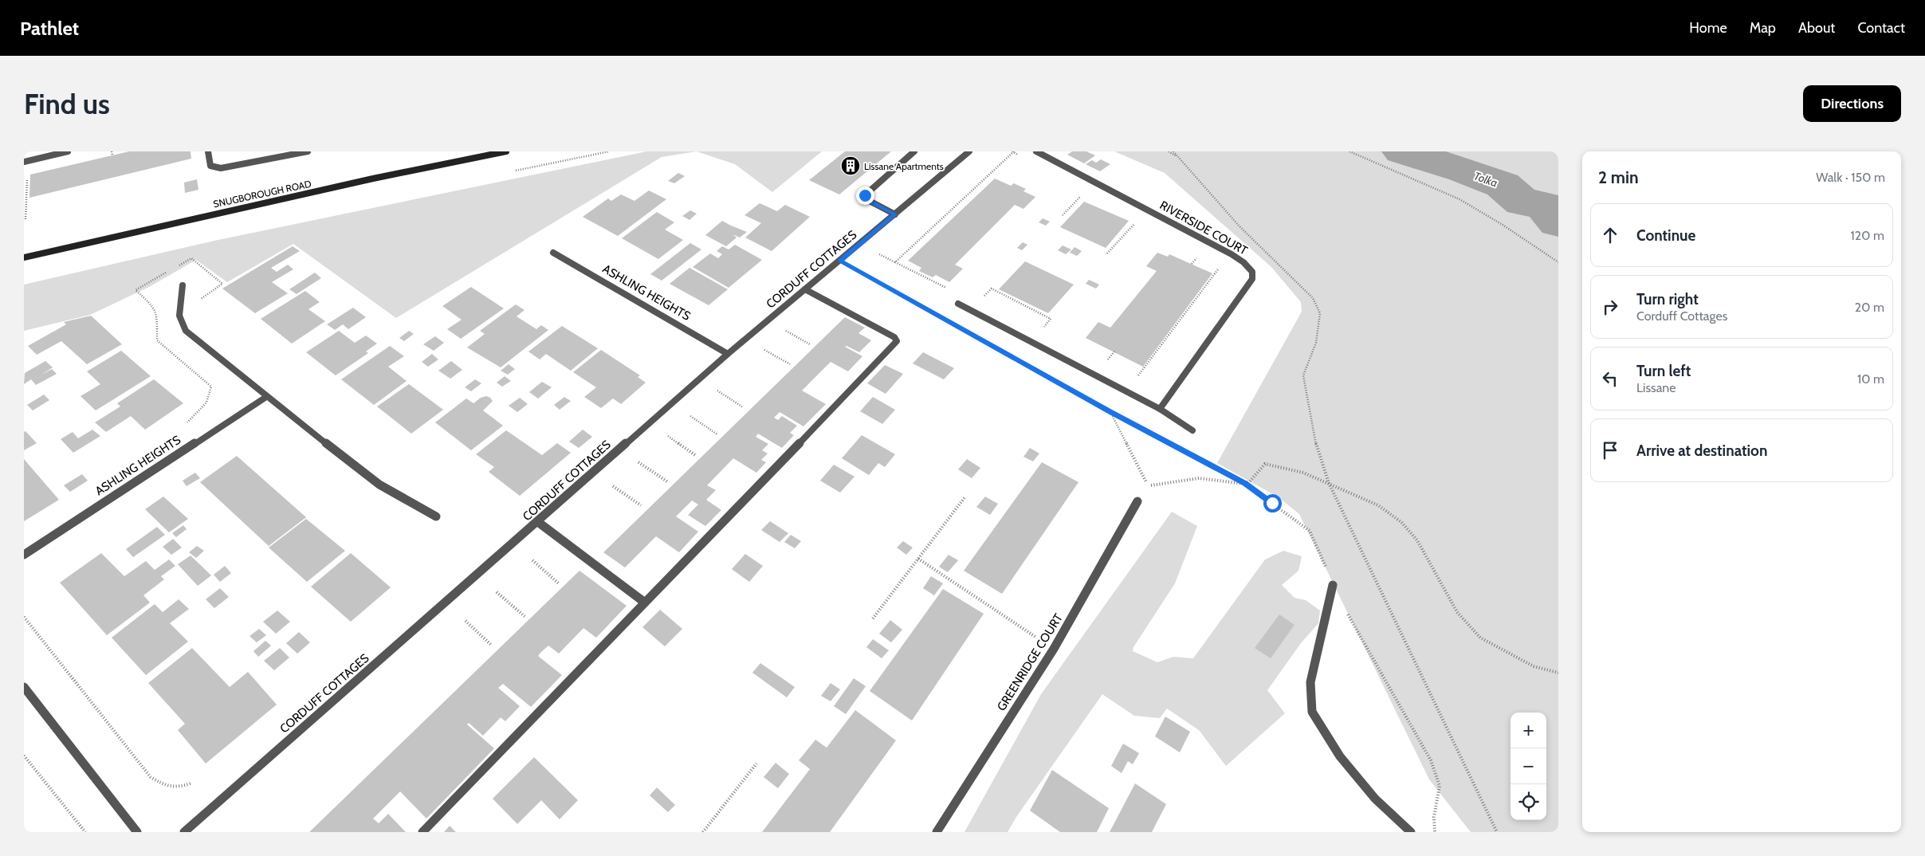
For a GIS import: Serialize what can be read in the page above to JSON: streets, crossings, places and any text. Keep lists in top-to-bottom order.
{
  "streets": {
    "main road": ["SNUGBOROUGH ROAD"],
    "street": [
      "RIVERSIDE COURT",
      "CORDUFF COTTAGES",
      "ASHLING HEIGHTS",
      "GREENRIDGE COURT"
    ]
  },
  "crossings": [
    ["CORDUFF COTTAGES", "ASHLING HEIGHTS"]
  ],
  "water": ["Tolka"],
  "places": {
    "building": ["Lissane Apartments"]
  },
  "page": {
    "header": "Pathlet",
    "nav": [
      "Home",
      "Map",
      "About",
      "Contact"
    ],
    "buttons": "Directions",
    "title": "Find us",
    "heading": ["2 min", "Walk · 150 m"],
    "list": [
      ["Continue", "120 m"],
      ["Turn right", "Corduff Cottages", "20 m"],
      ["Turn left", "Lissane", "10 m"],
      "Arrive at destination"
    ],
    "map_buttons": ["+", "−"]
  }
}
